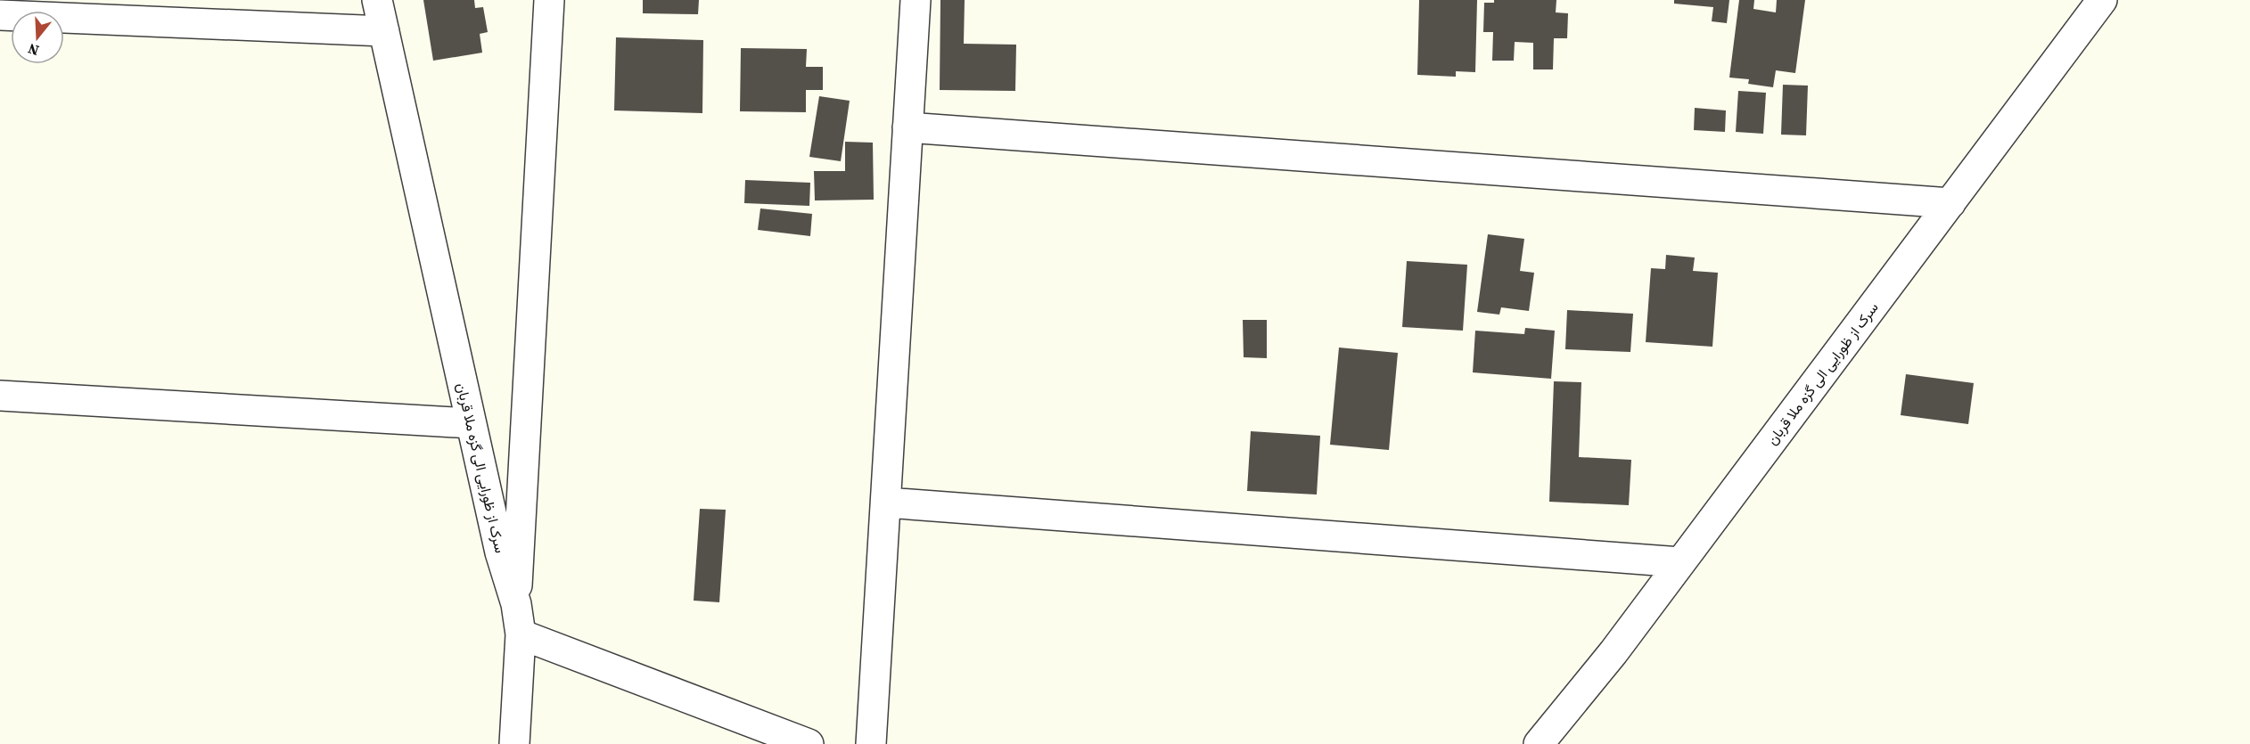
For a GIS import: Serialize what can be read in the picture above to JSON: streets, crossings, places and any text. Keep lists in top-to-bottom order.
{
  "streets": {
    "street": ["سرک از ظورایی الی گزه ملا قربان"]
  },
  "north": "bottom"
}
